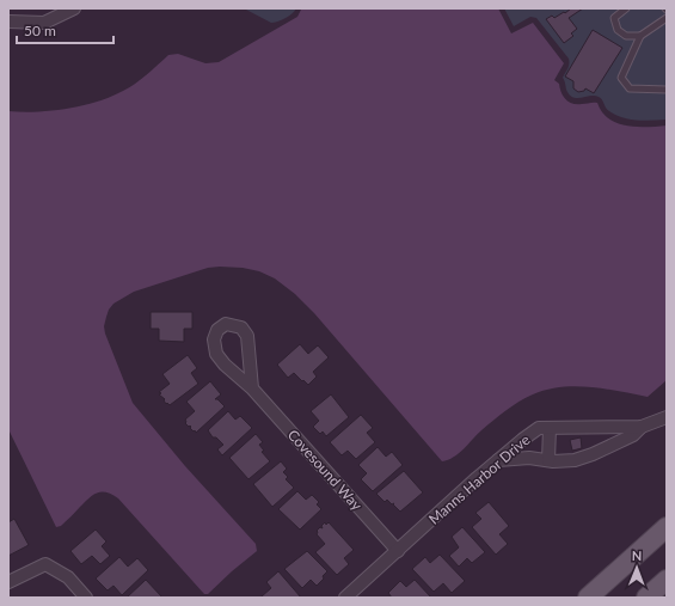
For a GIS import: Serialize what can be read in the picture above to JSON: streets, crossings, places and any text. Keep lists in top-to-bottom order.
{
  "streets": {
    "street": ["Covesound Way", "Manns Harbor Drive"]
  },
  "crossings": [
    ["Covesound Way", "Manns Harbor Drive"]
  ],
  "scale_bar": "50 m",
  "north": "top"
}
